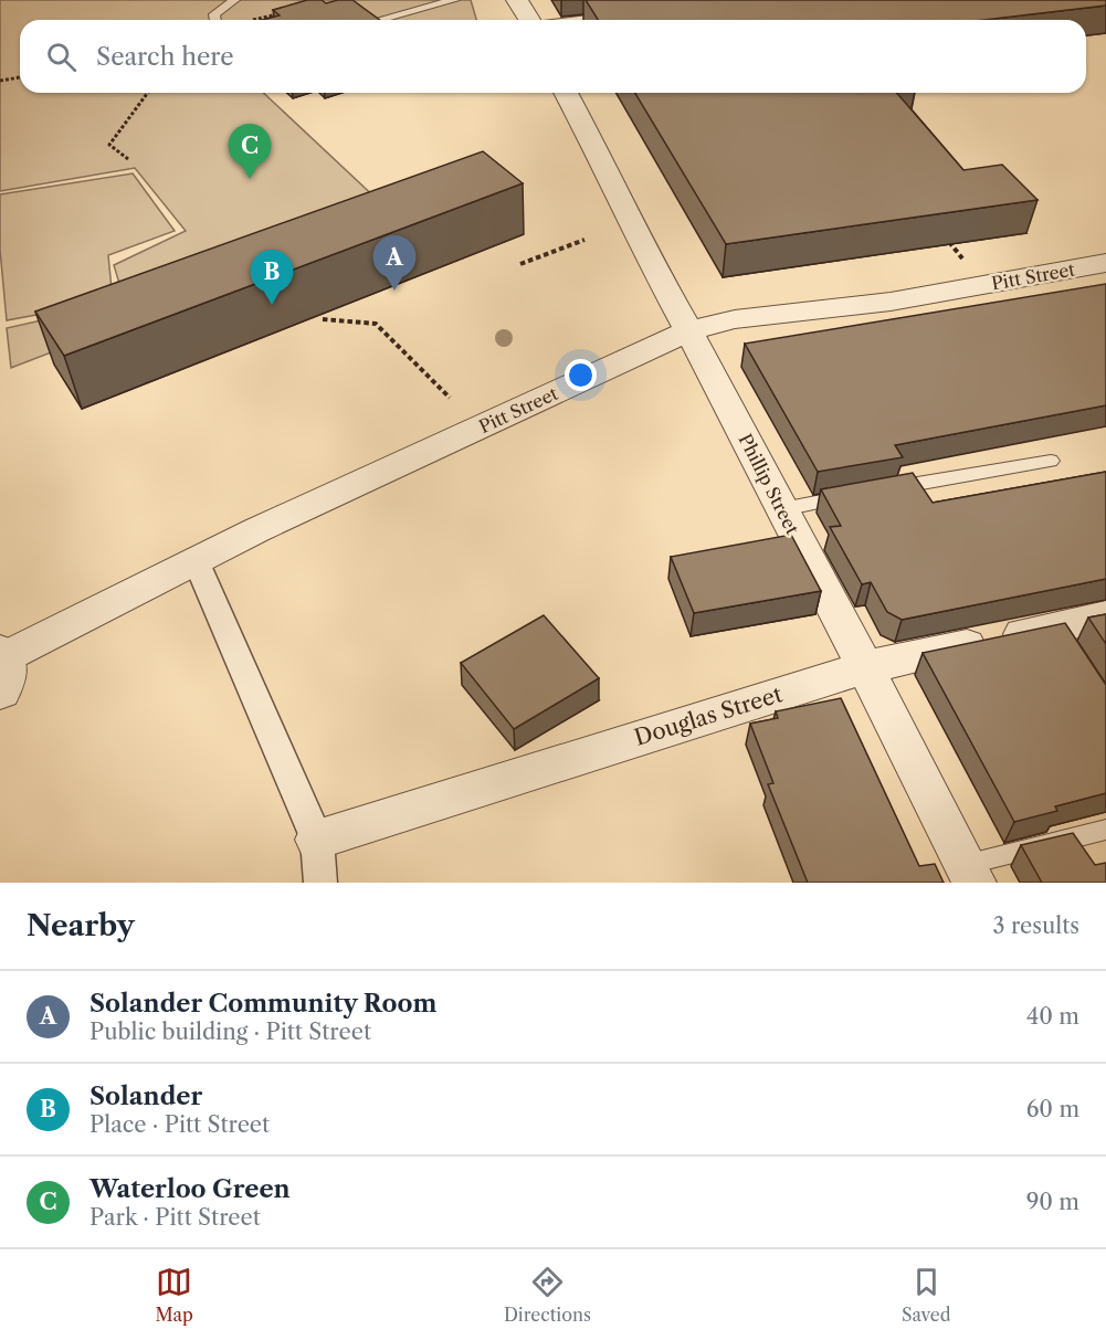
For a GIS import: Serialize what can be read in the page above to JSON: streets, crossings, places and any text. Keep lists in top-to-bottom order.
{
  "streets": {
    "street": ["Pitt Street", "Phillip Street", "Douglas Street"]
  },
  "crossings": [
    ["Pitt Street", "Phillip Street"],
    ["Phillip Street", "Douglas Street"]
  ],
  "page": {
    "search": "Search here",
    "pins": ["C", "A", "B"],
    "heading": ["Nearby", "3 results"],
    "list": [
      {
        "mark": "A",
        "name": "Solander Community Room",
        "note": "Public building · Pitt Street",
        "value": "40 m"
      },
      {
        "mark": "B",
        "name": "Solander",
        "note": "Place · Pitt Street",
        "value": "60 m"
      },
      {
        "mark": "C",
        "name": "Waterloo Green",
        "note": "Park · Pitt Street",
        "value": "90 m"
      }
    ],
    "nav": ["Map", "Directions", "Saved"]
  }
}
